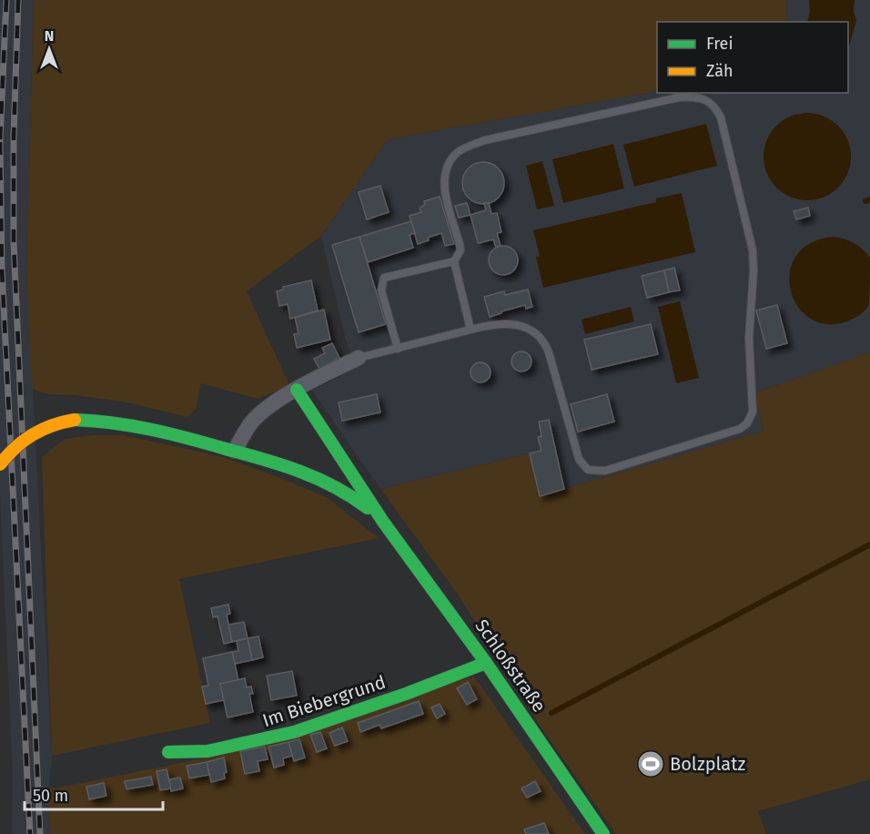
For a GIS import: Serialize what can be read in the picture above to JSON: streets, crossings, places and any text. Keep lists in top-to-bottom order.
{
  "streets": {
    "street": ["Schloßstraße", "Im Biebergrund"]
  },
  "crossings": [
    ["Schloßstraße", "Im Biebergrund"]
  ],
  "places": {
    "sports": ["Bolzplatz"]
  },
  "legend": ["Frei", "Zäh"],
  "scale_bar": "50 m",
  "north": "top"
}
